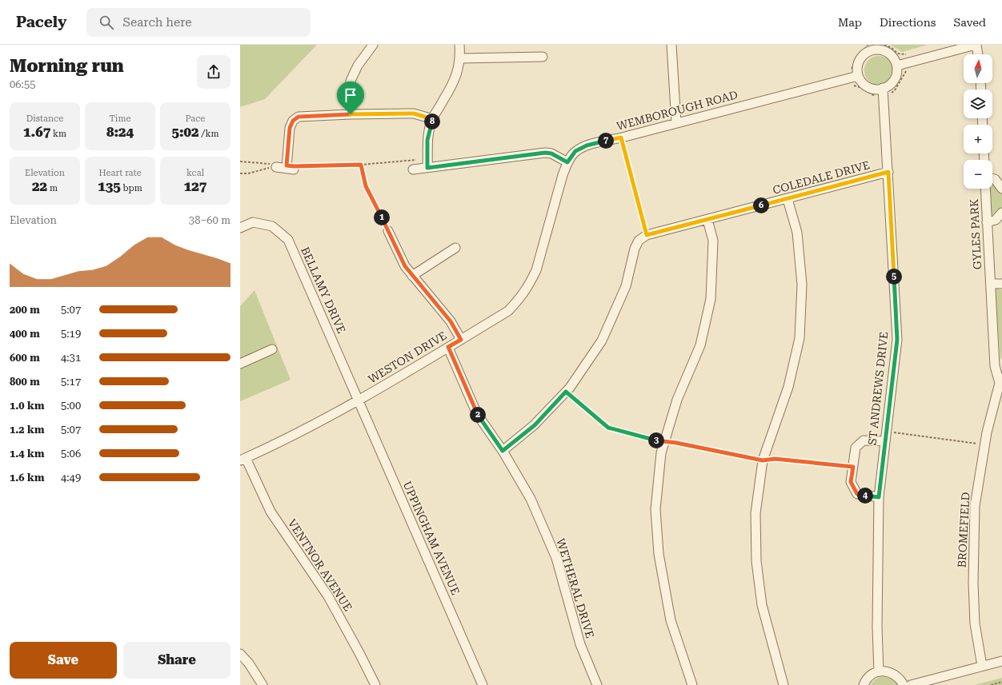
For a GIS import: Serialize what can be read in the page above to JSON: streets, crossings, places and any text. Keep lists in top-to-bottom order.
{
  "streets": {
    "street": [
      "WEMBOROUGH ROAD",
      "COLEDALE DRIVE",
      "GYLES PARK",
      "BELLAMY DRIVE",
      "WESTON DRIVE",
      "ST ANDREWS DRIVE",
      "BROMEFIELD",
      "UPPINGHAM AVENUE",
      "VENTNOR AVENUE",
      "WETHERAL DRIVE"
    ]
  },
  "crossings": [
    ["WEMBOROUGH ROAD", "WESTON DRIVE"],
    ["WEMBOROUGH ROAD", "ST ANDREWS DRIVE"],
    ["COLEDALE DRIVE", "ST ANDREWS DRIVE"],
    ["GYLES PARK", "BROMEFIELD"],
    ["BELLAMY DRIVE", "WESTON DRIVE"],
    ["BELLAMY DRIVE", "UPPINGHAM AVENUE"],
    ["WESTON DRIVE", "UPPINGHAM AVENUE"],
    ["WESTON DRIVE", "VENTNOR AVENUE"],
    ["WESTON DRIVE", "WETHERAL DRIVE"]
  ],
  "north": "top",
  "page": {
    "header": "Pacely",
    "search": "Search here",
    "nav": ["Map", "Directions", "Saved"],
    "heading": ["Morning run", "06:55"],
    "map_buttons": ["+", "−"],
    "stats": [
      ["Distance", "1.67 km"],
      ["Time", "8:24"],
      ["Pace", "5:02 /km"],
      ["Elevation", "22 m"],
      ["Heart rate", "135 bpm"],
      ["kcal", "127"]
    ],
    "pins": [
      "8",
      "7",
      "6",
      "1",
      "5",
      "2",
      "3",
      "4"
    ],
    "chart": ["Elevation", "38–60 m"],
    "list": [
      {
        "name": "200 m",
        "note": "5:07"
      },
      {
        "name": "400 m",
        "note": "5:19"
      },
      {
        "name": "600 m",
        "note": "4:31"
      },
      {
        "name": "800 m",
        "note": "5:17"
      },
      {
        "name": "1.0 km",
        "note": "5:00"
      },
      {
        "name": "1.2 km",
        "note": "5:07"
      },
      {
        "name": "1.4 km",
        "note": "5:06"
      },
      {
        "name": "1.6 km",
        "note": "4:49"
      }
    ],
    "buttons": ["Save", "Share"]
  }
}
